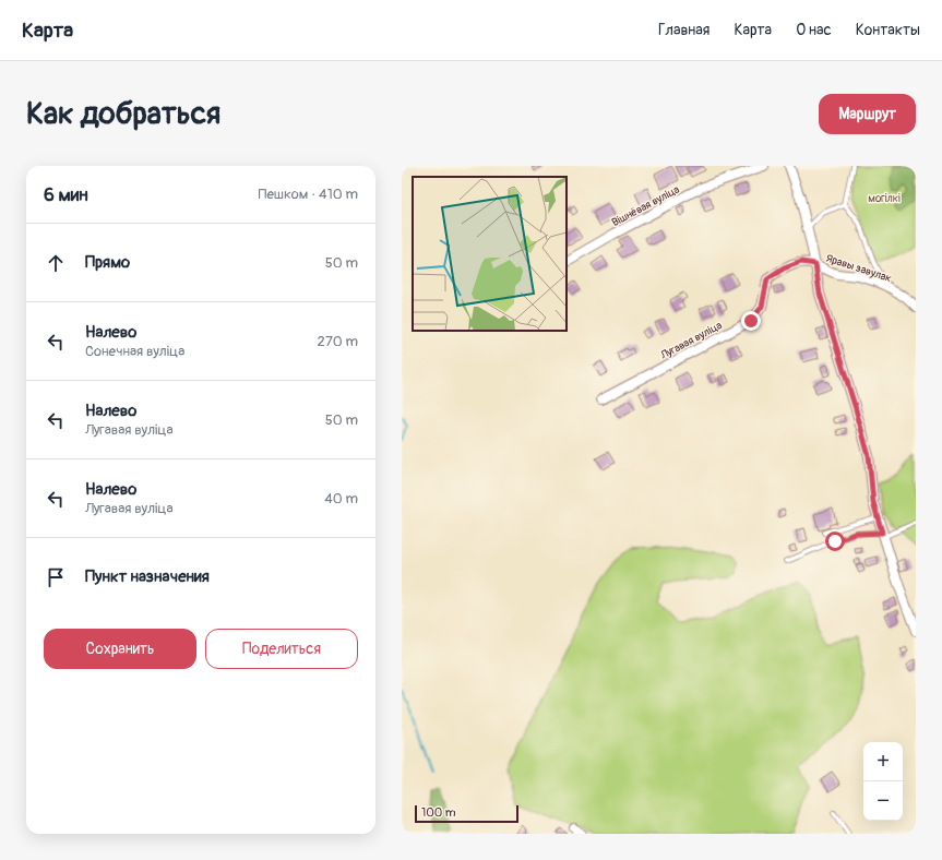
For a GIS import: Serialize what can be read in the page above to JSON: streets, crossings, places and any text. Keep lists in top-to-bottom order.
{
  "streets": {
    "street": ["Вішнёвая вуліца", "Яравы завулак", "Лугавая вуліца"]
  },
  "crossings": [
    ["Яравы завулак", "Лугавая вуліца"]
  ],
  "parks": ["могілкі"],
  "scale_bar": "100 m",
  "page": {
    "header": "Карта",
    "nav": [
      "Главная",
      "Карта",
      "О нас",
      "Контакты"
    ],
    "buttons": [
      "Маршрут",
      ["Сохранить", "Поделиться"]
    ],
    "title": "Как добраться",
    "heading": ["6 мин", "Пешком · 410 m"],
    "list": [
      ["Прямо", "50 m"],
      ["Налево", "Сонечная вуліца", "270 m"],
      ["Налево", "Лугавая вуліца", "50 m"],
      ["Налево", "Лугавая вуліца", "40 m"],
      "Пункт назначения"
    ],
    "map_buttons": ["+", "−"],
    "scale": "100 m"
  }
}
